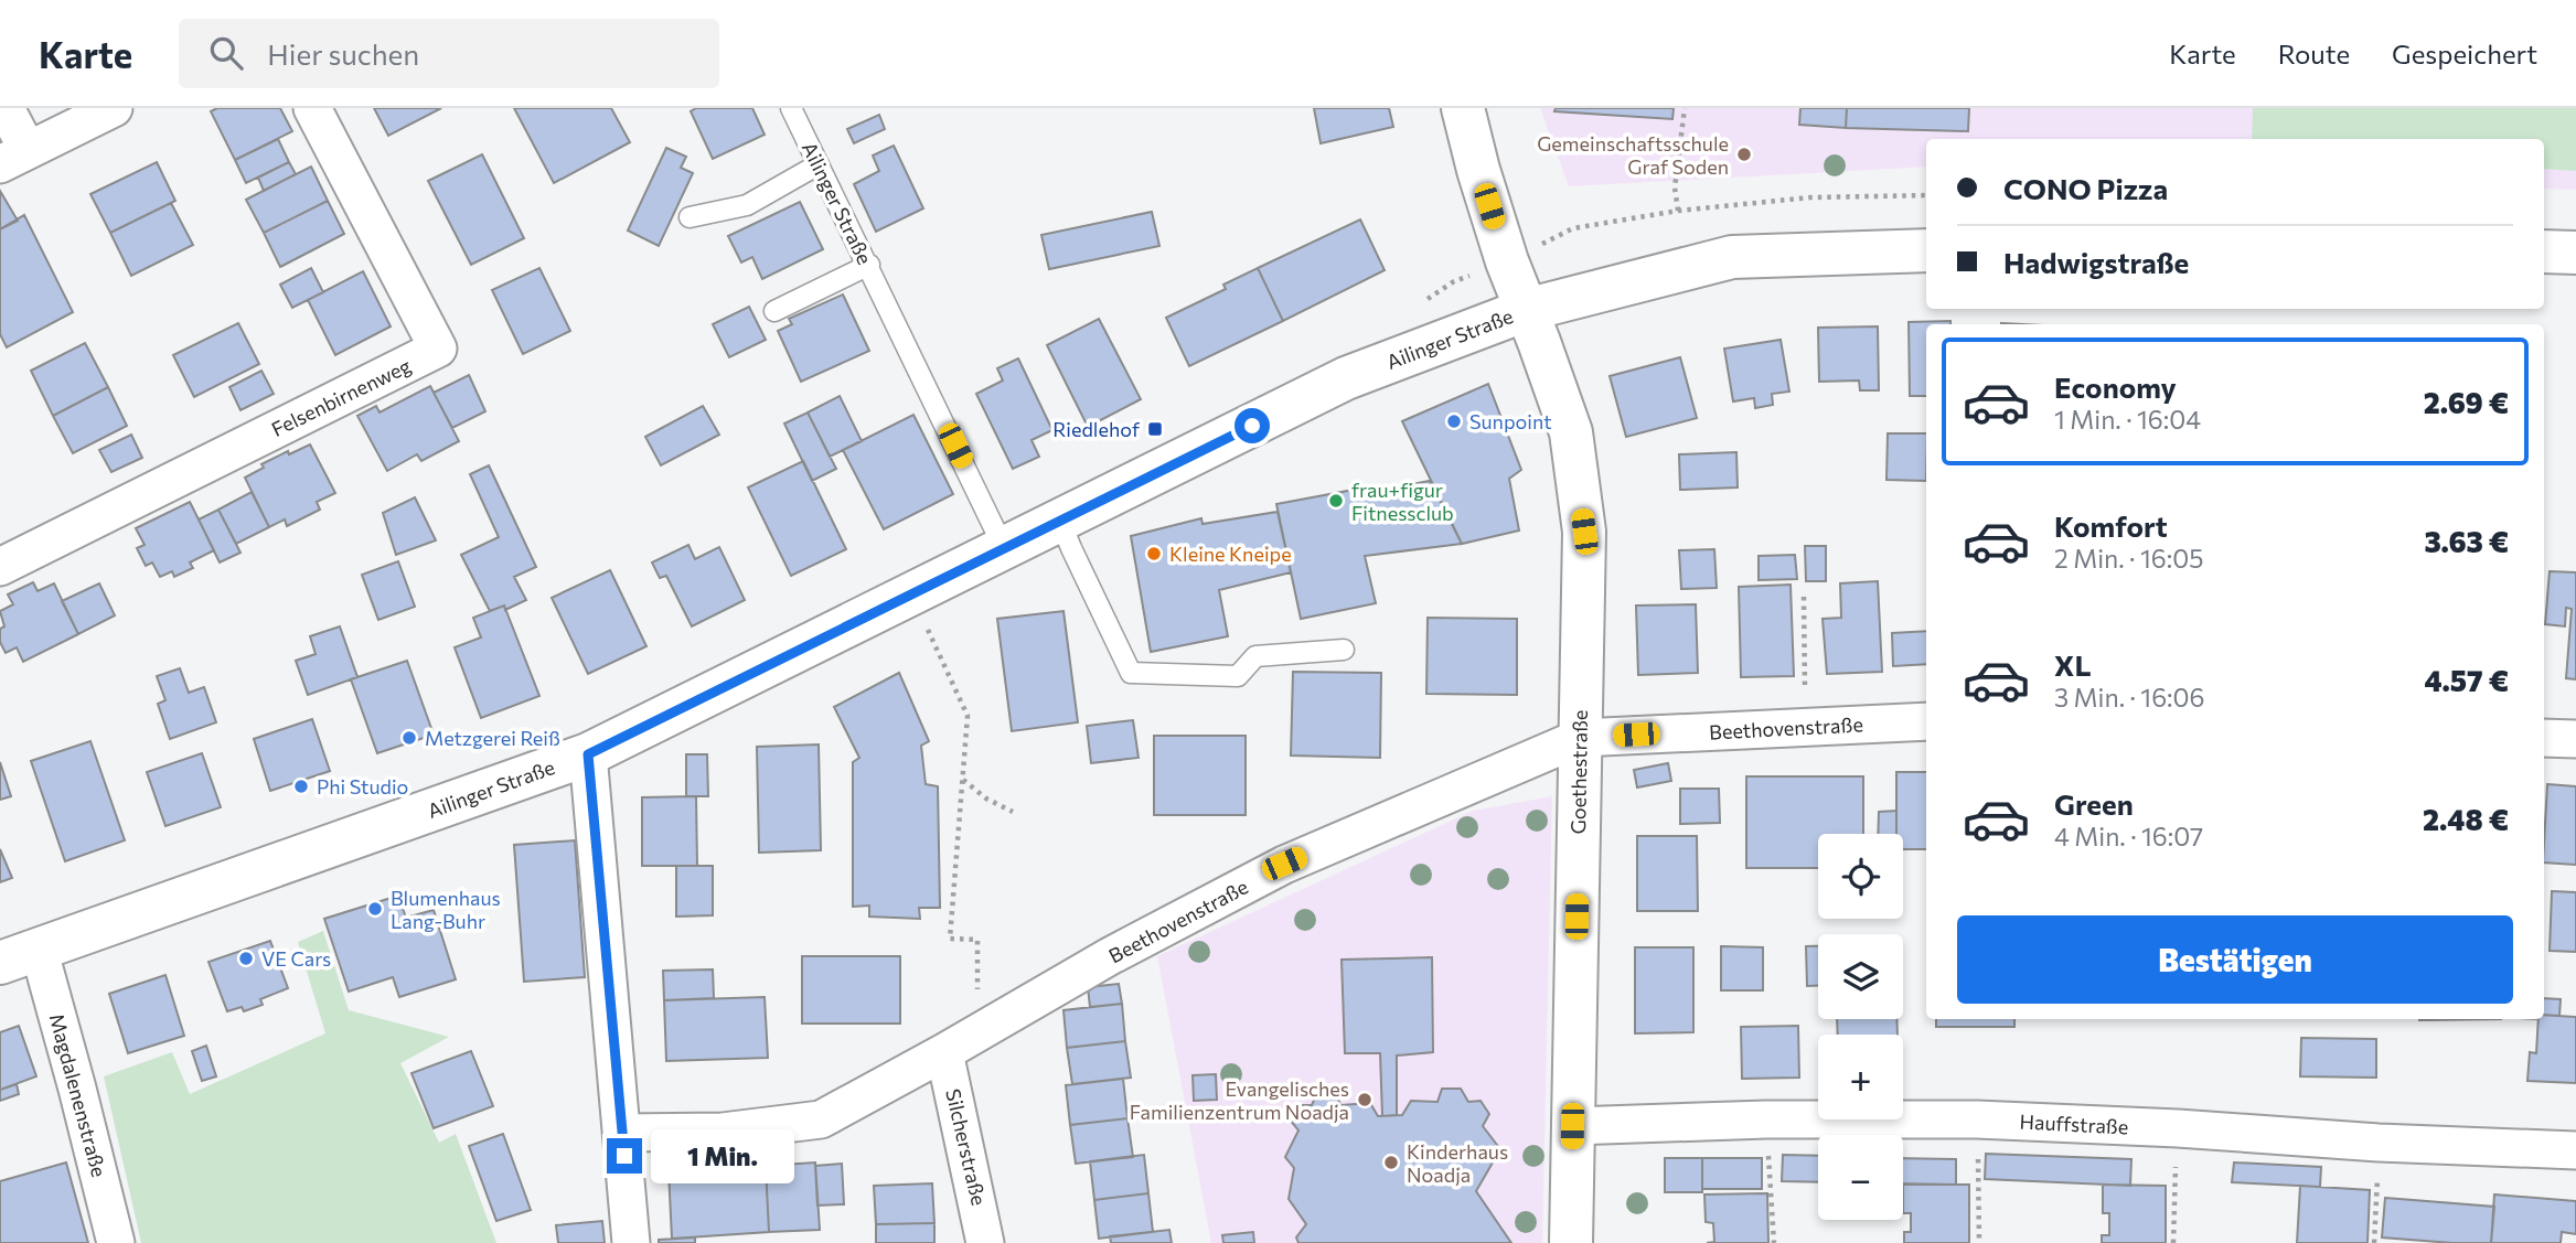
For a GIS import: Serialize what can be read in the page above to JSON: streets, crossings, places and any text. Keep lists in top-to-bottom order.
{
  "streets": {
    "main road": ["Ailinger Straße", "Goethestraße"],
    "street": [
      "Felsenbirnenweg",
      "Beethovenstraße",
      "Magdalenenstraße",
      "Hauffstraße",
      "Silcherstraße"
    ]
  },
  "crossings": [
    ["Ailinger Straße", "Goethestraße"],
    ["Ailinger Straße", "Magdalenenstraße"],
    ["Beethovenstraße", "Goethestraße"],
    ["Beethovenstraße", "Silcherstraße"],
    ["Goethestraße", "Hauffstraße"]
  ],
  "places": {
    "other": [
      "Gemeinschaftsschule Graf Soden",
      "Sunpoint",
      "frau+figur Fitnessclub",
      "Kleine Kneipe",
      "Metzgerei Reiß",
      "Phi Studio",
      "Blumenhaus Lang-Buhr",
      "VE Cars",
      "Evangelisches Familienzentrum Noadja",
      "Kinderhaus Noadja"
    ],
    "transit": ["Riedlehof"]
  },
  "page": {
    "header": "Karte",
    "search": "Hier suchen",
    "nav": ["Karte", "Route", "Gespeichert"],
    "banner": ["CONO Pizza", "Hadwigstraße"],
    "list": [
      {
        "name": "Economy",
        "note": "1 Min. · 16:04",
        "value": "2.69 €"
      },
      {
        "name": "Komfort",
        "note": "2 Min. · 16:05",
        "value": "3.63 €"
      },
      {
        "name": "XL",
        "note": "3 Min. · 16:06",
        "value": "4.57 €"
      },
      {
        "name": "Green",
        "note": "4 Min. · 16:07",
        "value": "2.48 €"
      }
    ],
    "map_buttons": ["+", "−"],
    "buttons": "Bestätigen",
    "bubble": "1 Min."
  }
}
